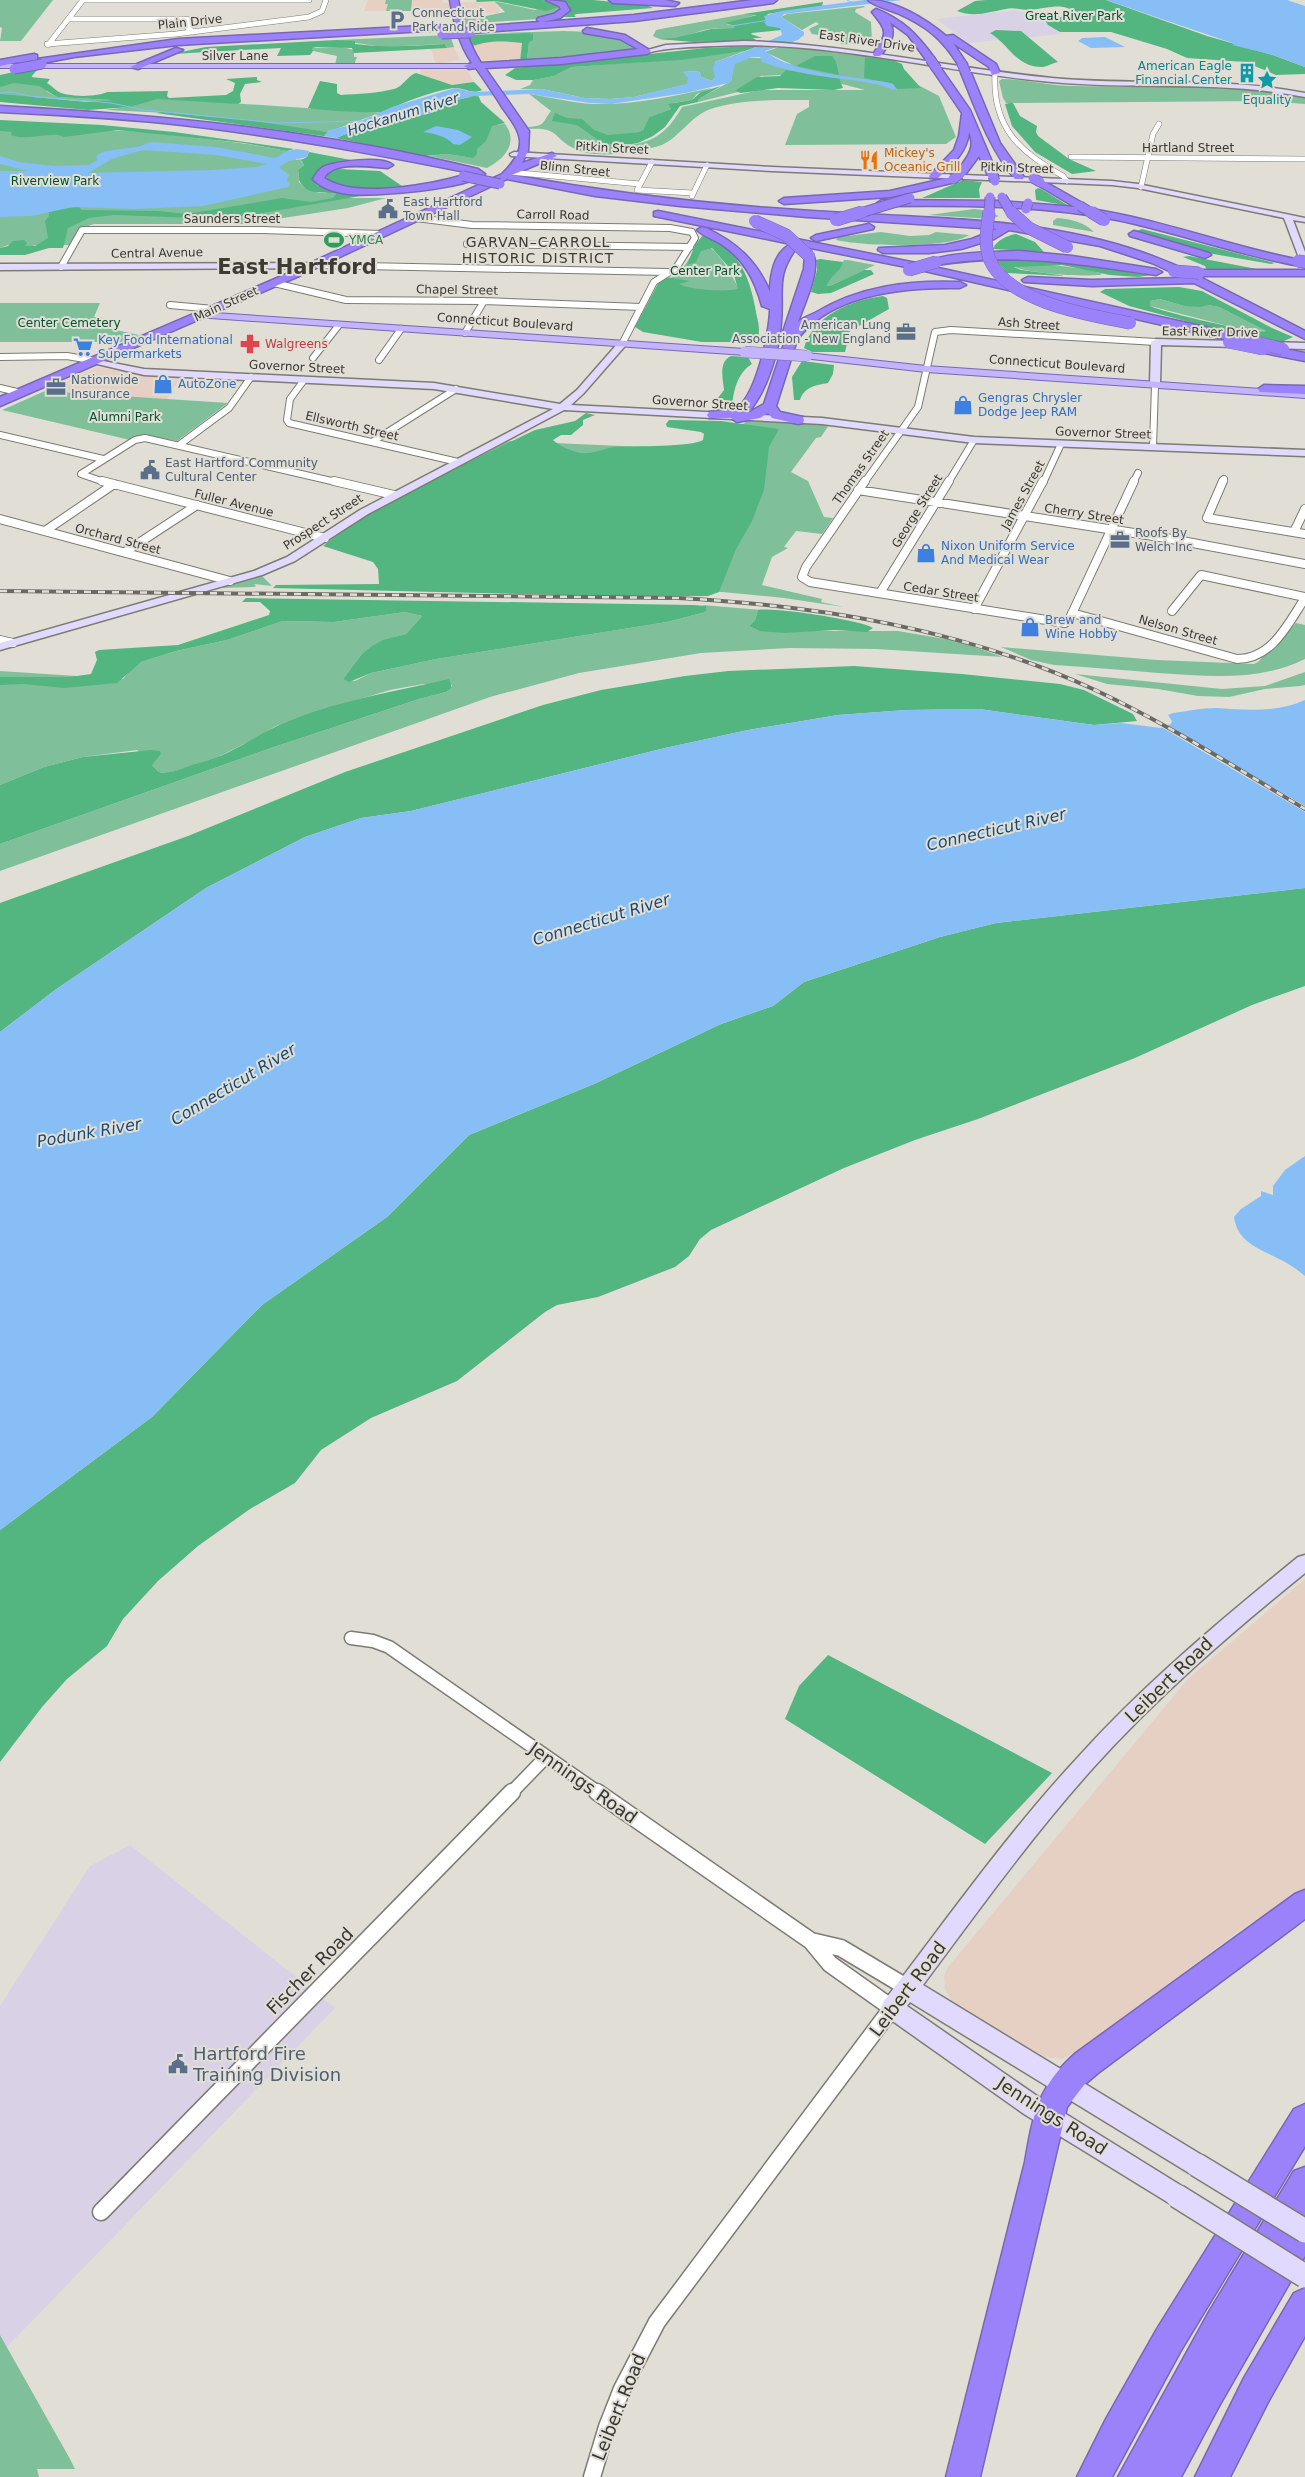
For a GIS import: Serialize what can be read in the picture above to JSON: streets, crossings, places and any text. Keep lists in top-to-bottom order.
{
  "streets": {
    "highway": ["East River Drive", "Main Street"],
    "main road": [
      "Silver Lane",
      "Pitkin Street",
      "Central Avenue",
      "Connecticut Boulevard",
      "Governor Street",
      "Prospect Street",
      "Leibert Road",
      "Jennings Road"
    ],
    "street": [
      "Plain Drive",
      "Hartland Street",
      "Blinn Street",
      "Carroll Road",
      "Saunders Street",
      "Chapel Street",
      "Ash Street",
      "Ellsworth Street",
      "Thomas Street",
      "James Street",
      "Fuller Avenue",
      "George Street",
      "Cherry Street",
      "Orchard Street",
      "Cedar Street",
      "Nelson Street",
      "Fischer Road"
    ]
  },
  "crossings": [
    ["East River Drive", "Silver Lane"],
    ["East River Drive", "Connecticut Boulevard"],
    ["East River Drive", "Ash Street"],
    ["Pitkin Street", "Blinn Street"],
    ["Blinn Street", "Main Street"],
    ["Carroll Road", "Main Street"],
    ["Saunders Street", "Central Avenue"],
    ["Saunders Street", "Main Street"],
    ["Central Avenue", "Main Street"],
    ["Chapel Street", "Main Street"],
    ["Main Street", "Connecticut Boulevard"],
    ["Main Street", "Governor Street"],
    ["Connecticut Boulevard", "Ash Street"],
    ["Connecticut Boulevard", "Thomas Street"],
    ["Connecticut Boulevard", "Prospect Street"],
    ["Ash Street", "Thomas Street"],
    ["Governor Street", "Ellsworth Street"],
    ["Governor Street", "Thomas Street"],
    ["Governor Street", "James Street"],
    ["Governor Street", "George Street"],
    ["Governor Street", "Prospect Street"],
    ["Ellsworth Street", "Prospect Street"],
    ["Thomas Street", "Cherry Street"],
    ["Thomas Street", "Cedar Street"],
    ["James Street", "Cherry Street"],
    ["James Street", "Cedar Street"],
    ["Fuller Avenue", "Prospect Street"],
    ["George Street", "Cherry Street"],
    ["George Street", "Cedar Street"],
    ["Prospect Street", "Orchard Street"],
    ["Cedar Street", "Nelson Street"],
    ["Leibert Road", "Jennings Road"],
    ["Jennings Road", "Fischer Road"]
  ],
  "districts": ["GARVAN–CARROLL HISTORIC DISTRICT", "East Hartford"],
  "water": ["Hockanum River", "Connecticut River", "Podunk River"],
  "parks": [
    "Great River Park",
    "Riverview Park",
    "Center Park",
    "Center Cemetery",
    "Alumni Park"
  ],
  "places": {
    "parking": ["Connecticut Park and Ride"],
    "building": ["American Eagle Financial Center"],
    "place": ["Equality"],
    "restaurant": ["Mickey's Oceanic Grill"],
    "public building": ["East Hartford Town Hall", "East Hartford Community Cultural Center", "Hartford Fire Training Division"],
    "sports": ["YMCA"],
    "office": ["American Lung Association - New England", "Nationwide Insurance", "Roofs By Welch Inc"],
    "pharmacy": ["Walgreens"],
    "supermarket": ["Key Food International Supermarkets"],
    "shop": [
      "AutoZone",
      "Gengras Chrysler Dodge Jeep RAM",
      "Nixon Uniform Service And Medical Wear",
      "Brew and Wine Hobby"
    ]
  }
}
